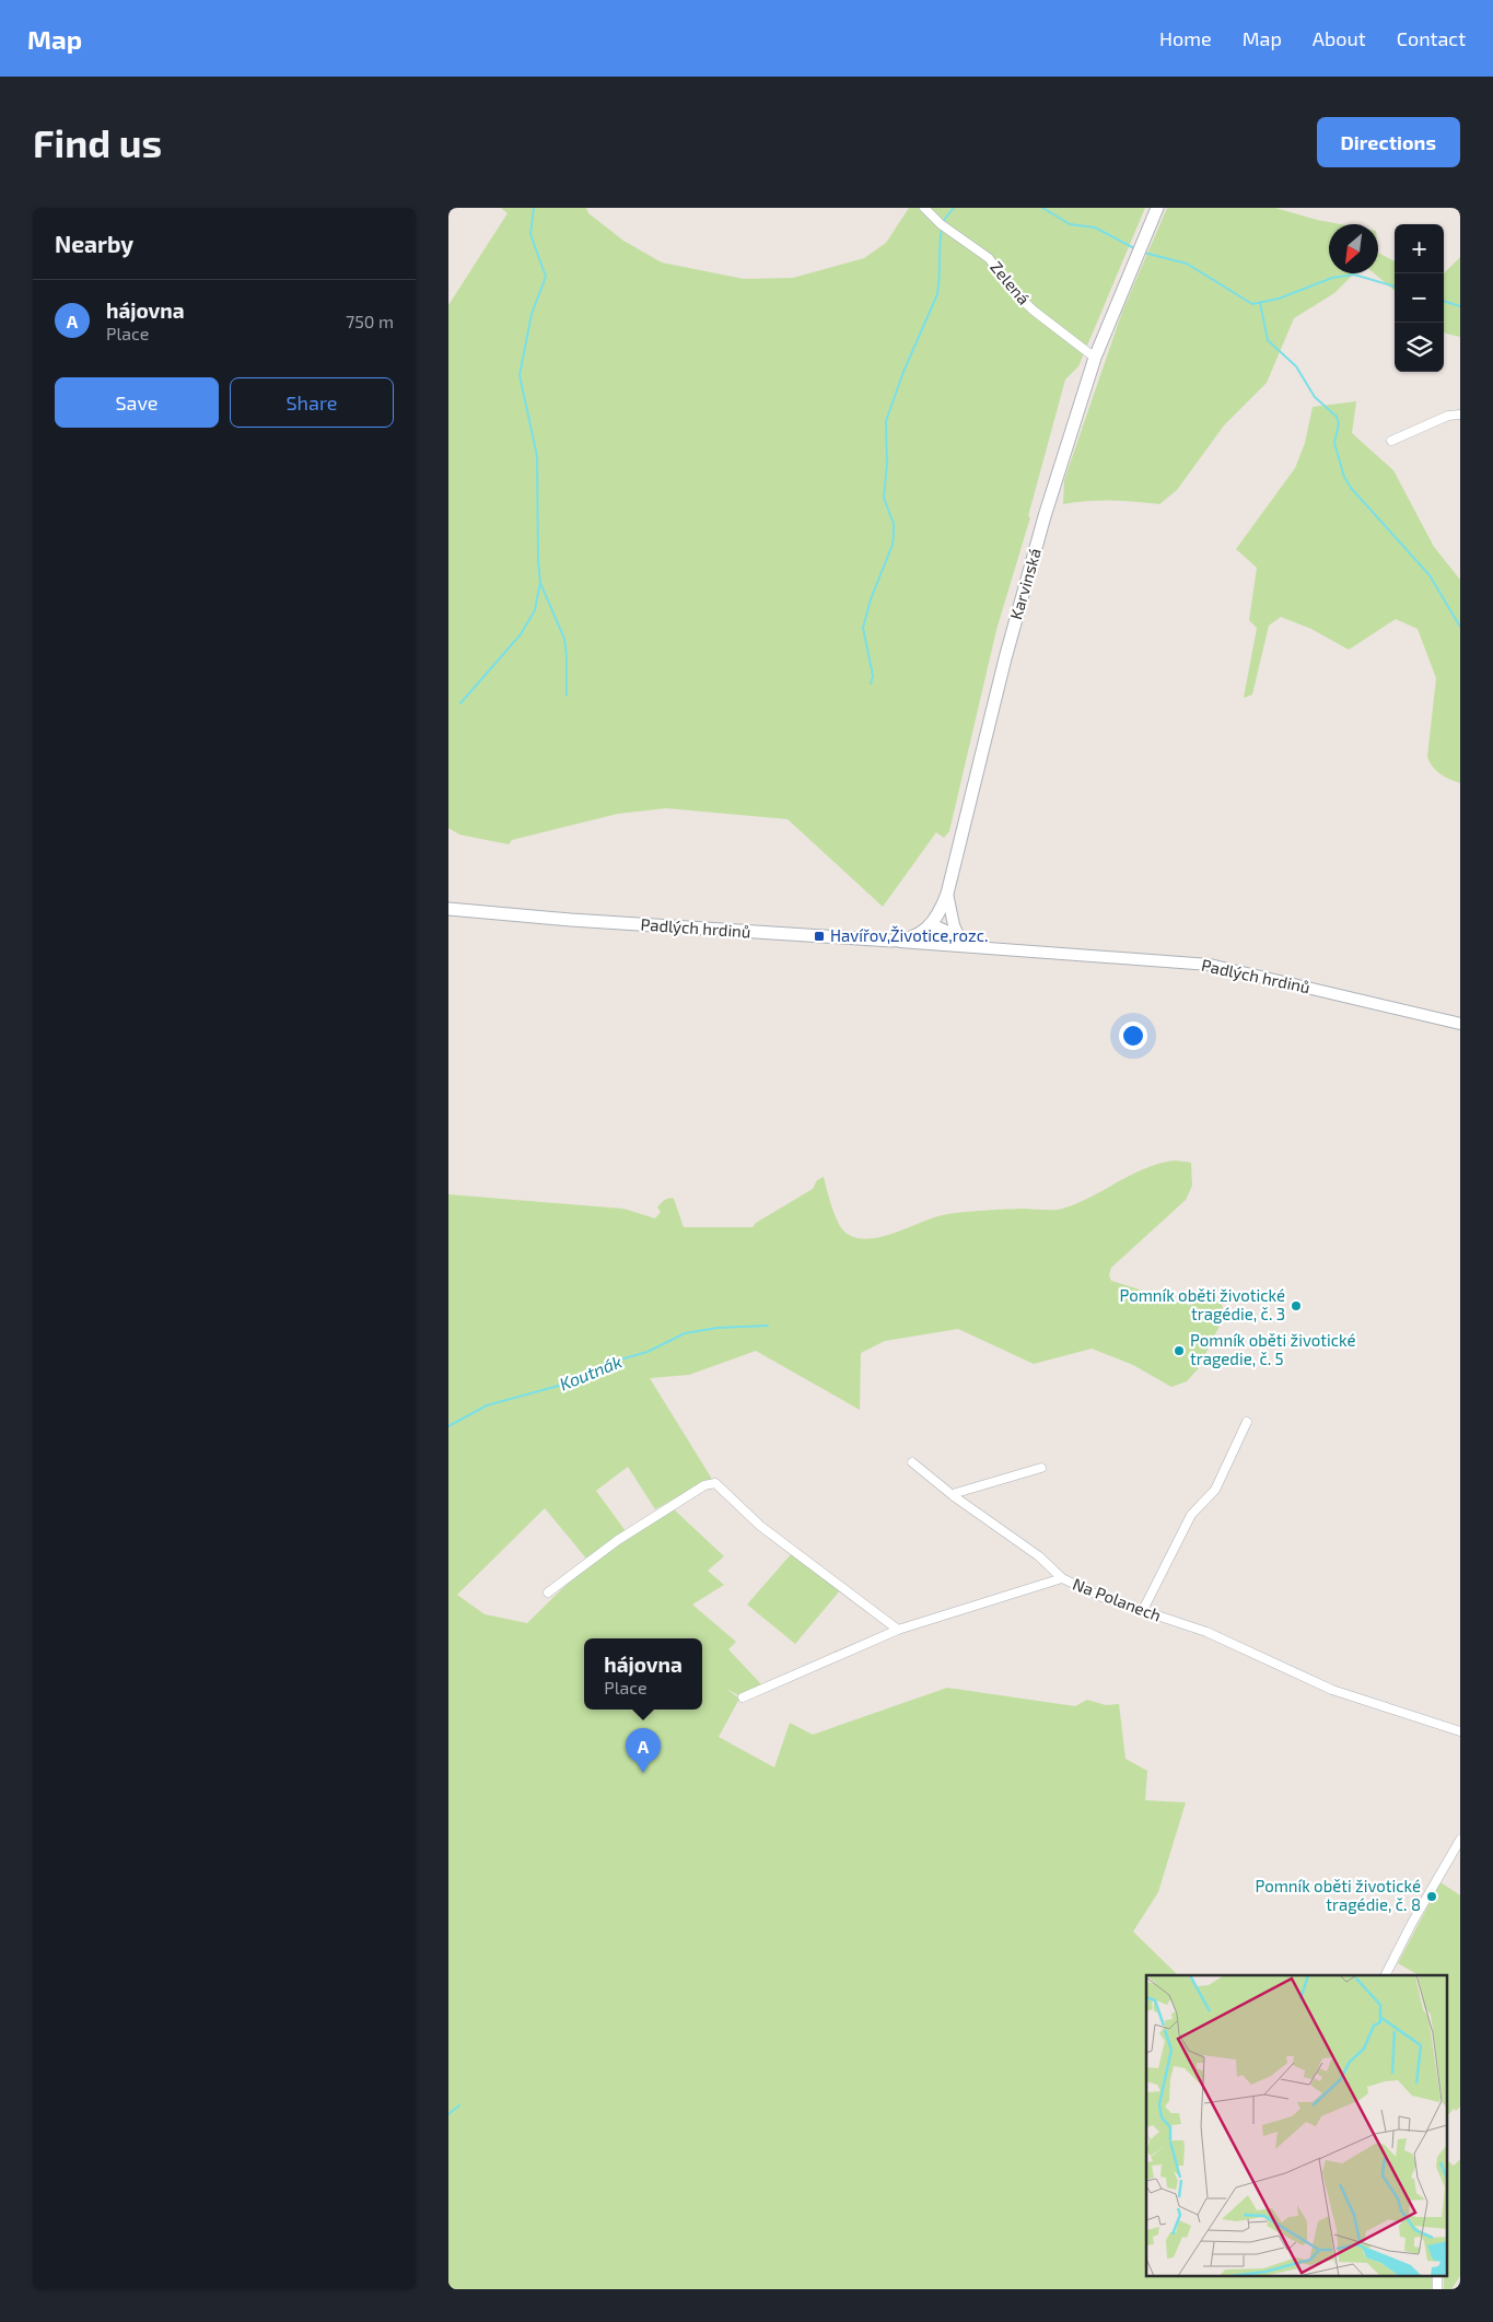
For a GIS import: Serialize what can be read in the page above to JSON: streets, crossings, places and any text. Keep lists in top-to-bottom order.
{
  "streets": {
    "main road": ["Karvinská", "Padlých hrdinů"],
    "street": ["Zelená", "Na Polanech"]
  },
  "crossings": [
    ["Zelená", "Karvinská"],
    ["Karvinská", "Padlých hrdinů"]
  ],
  "water": ["Koutnák"],
  "places": {
    "transit": ["Havířov,Životice,rozc."],
    "other": ["Pomník oběti životické tragédie, č. 3", "Pomník oběti životické tragedie, č. 5", "Pomník oběti životické tragédie, č. 8"]
  },
  "north": "bottom left",
  "page": {
    "header": "Map",
    "nav": [
      "Home",
      "Map",
      "About",
      "Contact"
    ],
    "buttons": [
      "Directions",
      ["Save", "Share"]
    ],
    "title": "Find us",
    "heading": "Nearby",
    "map_buttons": ["+", "−"],
    "list": [
      {
        "mark": "A",
        "name": "hájovna",
        "note": "Place",
        "value": "750 m"
      }
    ],
    "popup": ["hájovna", "Place"],
    "pins": "A"
  }
}
